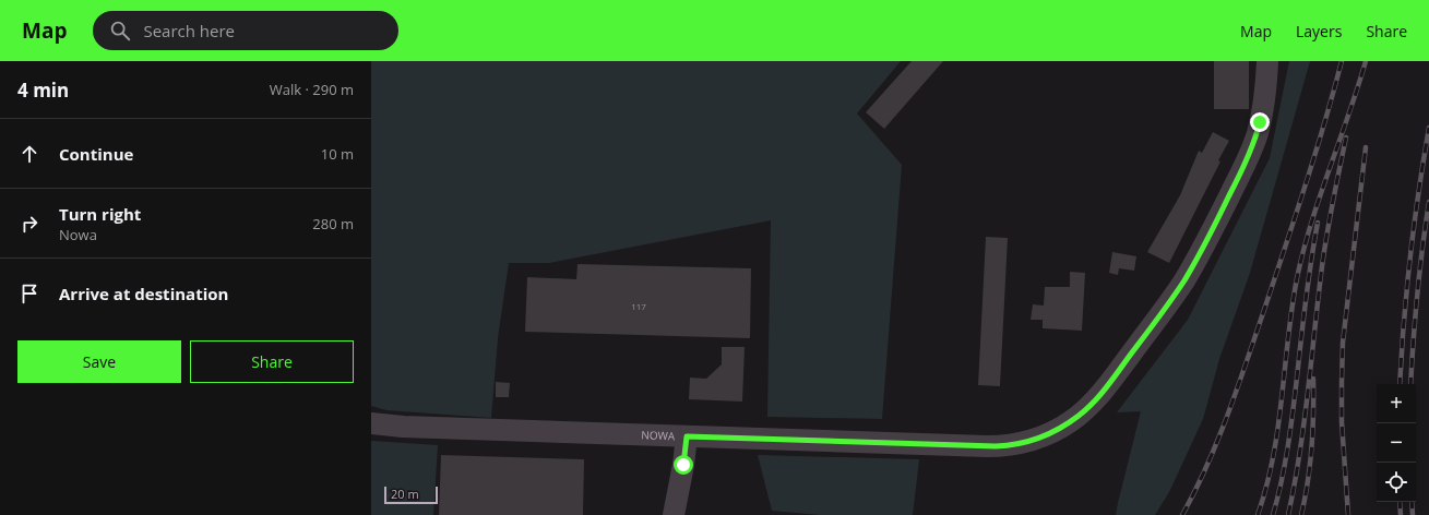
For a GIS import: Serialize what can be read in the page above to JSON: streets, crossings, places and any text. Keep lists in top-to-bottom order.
{
  "streets": {
    "street": ["NOWA"]
  },
  "house_numbers": ["117"],
  "scale_bar": "20 m",
  "page": {
    "header": "Map",
    "search": "Search here",
    "nav": ["Map", "Layers", "Share"],
    "heading": ["4 min", "Walk · 290 m"],
    "list": [
      ["Continue", "10 m"],
      ["Turn right", "Nowa", "280 m"],
      "Arrive at destination"
    ],
    "buttons": ["Save", "Share"],
    "map_buttons": ["+", "−"],
    "scale": "20 m"
  }
}
